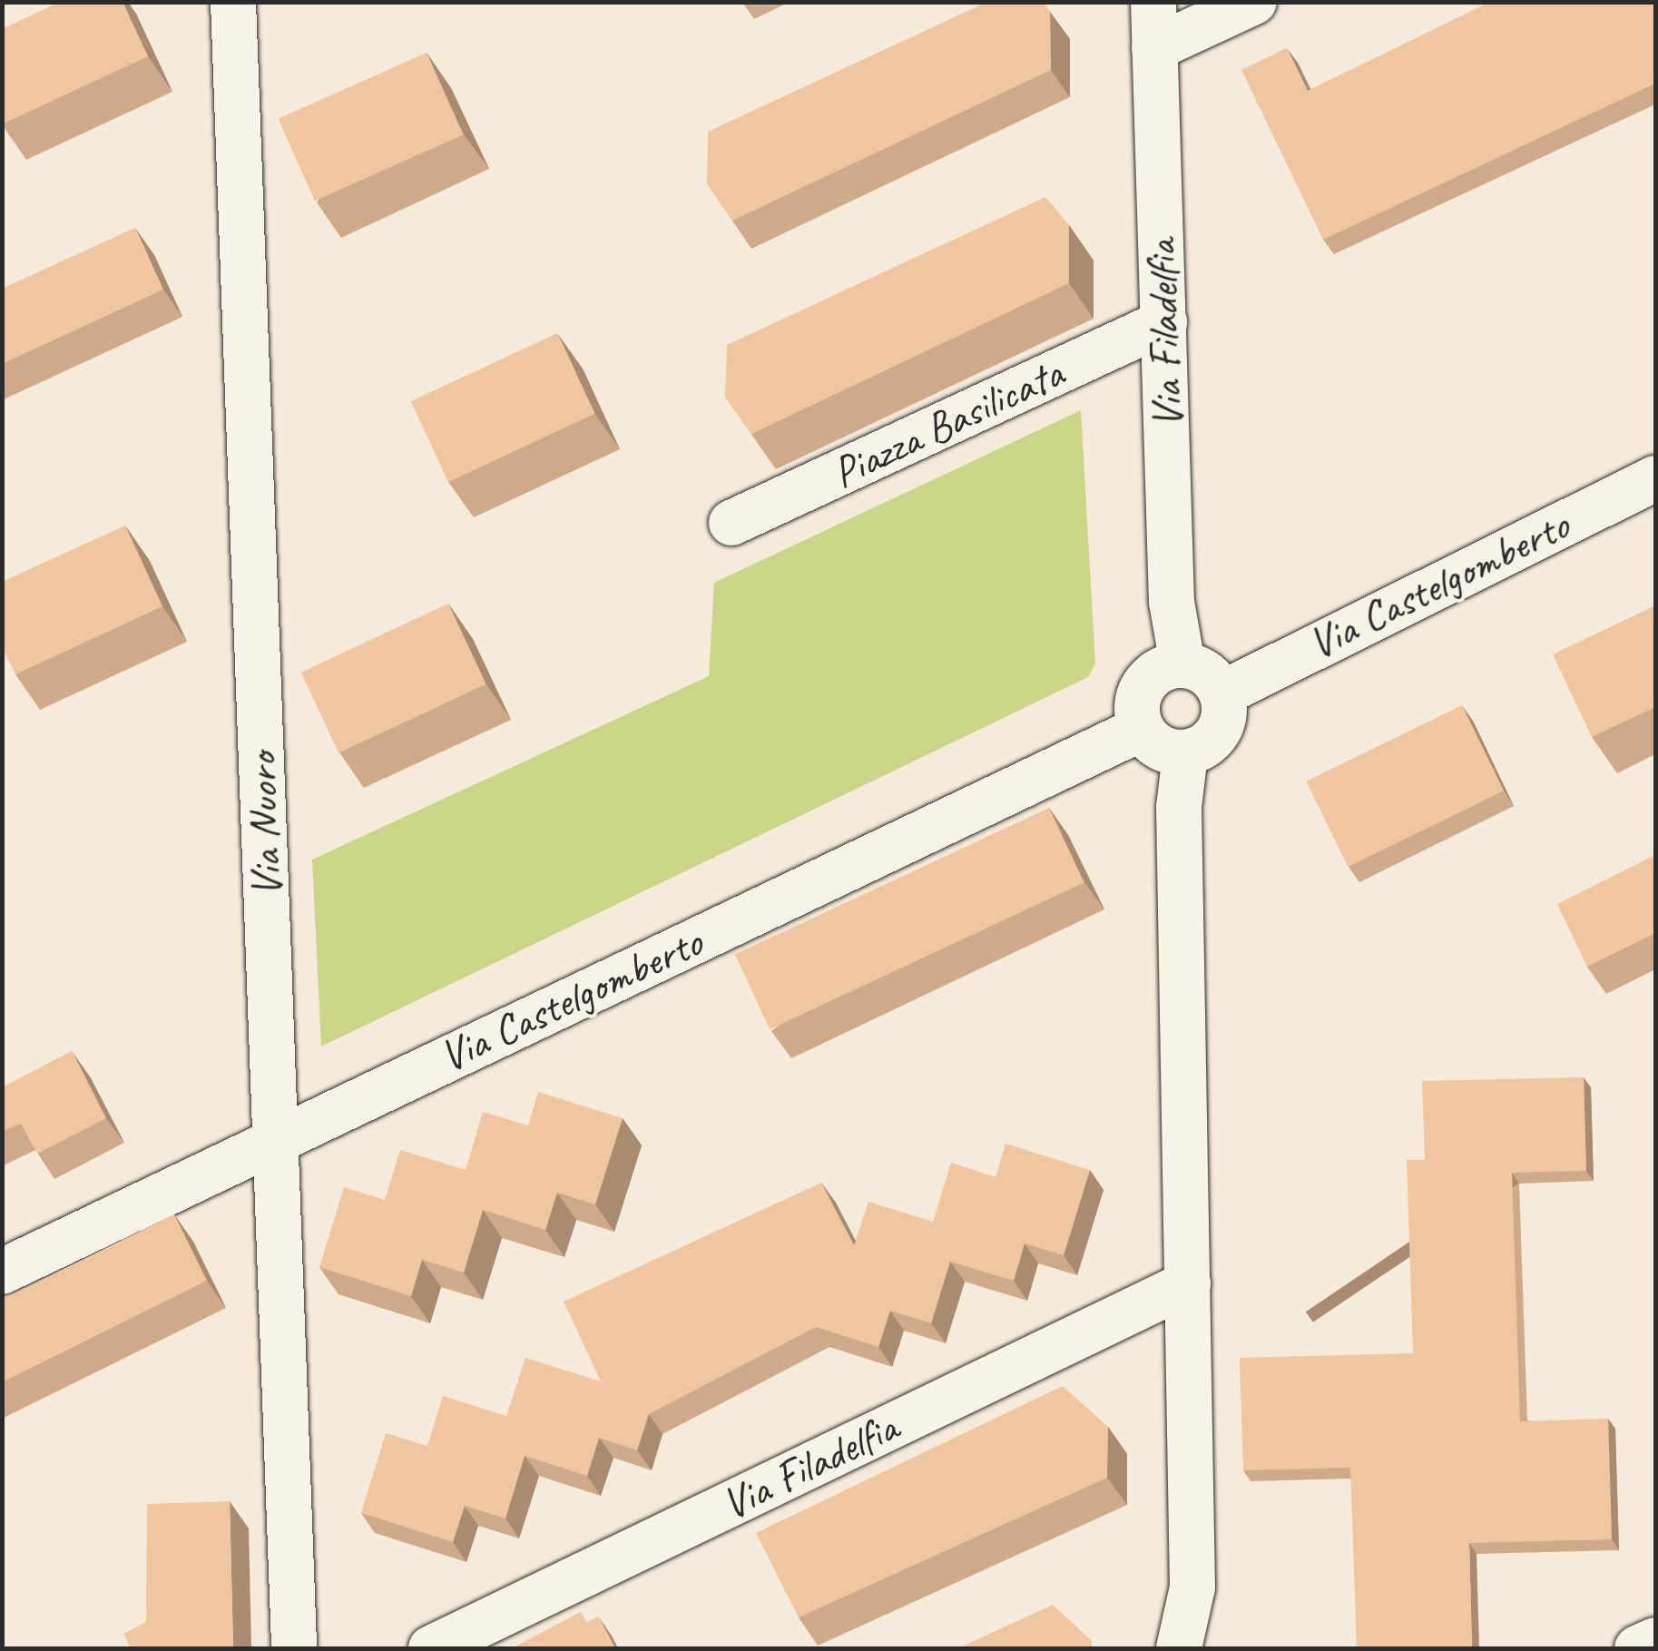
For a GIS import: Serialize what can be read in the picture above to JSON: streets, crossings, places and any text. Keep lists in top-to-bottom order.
{
  "streets": {
    "street": [
      "Via Filadelfia",
      "Piazza Basilicata",
      "Via Castelgomberto",
      "Via Nuoro"
    ]
  },
  "crossings": [
    ["Via Filadelfia", "Piazza Basilicata"],
    ["Via Filadelfia", "Via Castelgomberto"],
    ["Via Castelgomberto", "Via Nuoro"]
  ]
}
